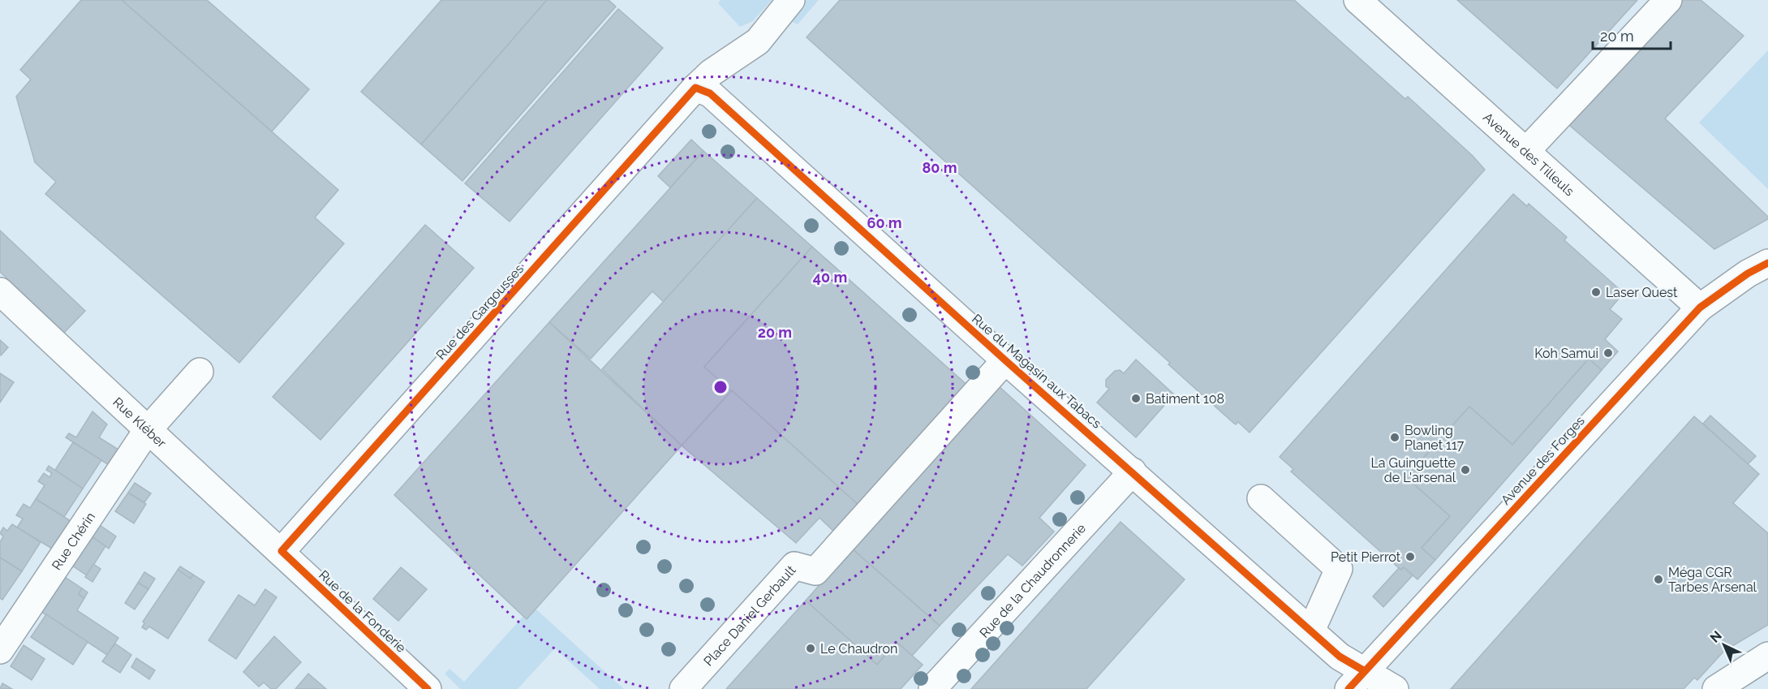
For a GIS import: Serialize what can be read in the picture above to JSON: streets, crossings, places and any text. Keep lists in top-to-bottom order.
{
  "streets": {
    "street": [
      "Avenue des Tilleuls",
      "Rue des Gargousses",
      "Rue du Magasin aux Tabacs",
      "Rue Kléber",
      "Avenue des Forges",
      "Rue Chérin",
      "Rue de la Chaudronnerie",
      "Rue de la Fonderie",
      "Place Daniel Gerbault"
    ]
  },
  "crossings": [
    ["Avenue des Tilleuls", "Avenue des Forges"],
    ["Rue des Gargousses", "Rue du Magasin aux Tabacs"],
    ["Rue des Gargousses", "Rue Kléber"],
    ["Rue des Gargousses", "Rue de la Fonderie"],
    ["Rue du Magasin aux Tabacs", "Avenue des Forges"],
    ["Rue du Magasin aux Tabacs", "Rue de la Chaudronnerie"],
    ["Rue du Magasin aux Tabacs", "Place Daniel Gerbault"],
    ["Rue Kléber", "Rue Chérin"],
    ["Rue Kléber", "Rue de la Fonderie"]
  ],
  "places": [
    "Laser Quest",
    "Koh Samui",
    "Batiment 108",
    "Bowling Planet 117",
    "La Guinguette de L'arsenal",
    "Petit Pierrot",
    "Méga CGR Tarbes Arsenal",
    "Le Chaudron"
  ],
  "scale_bar": "20 m",
  "north": "top left",
  "rings": [
    "80 m",
    "60 m",
    "40 m",
    "20 m"
  ]
}
